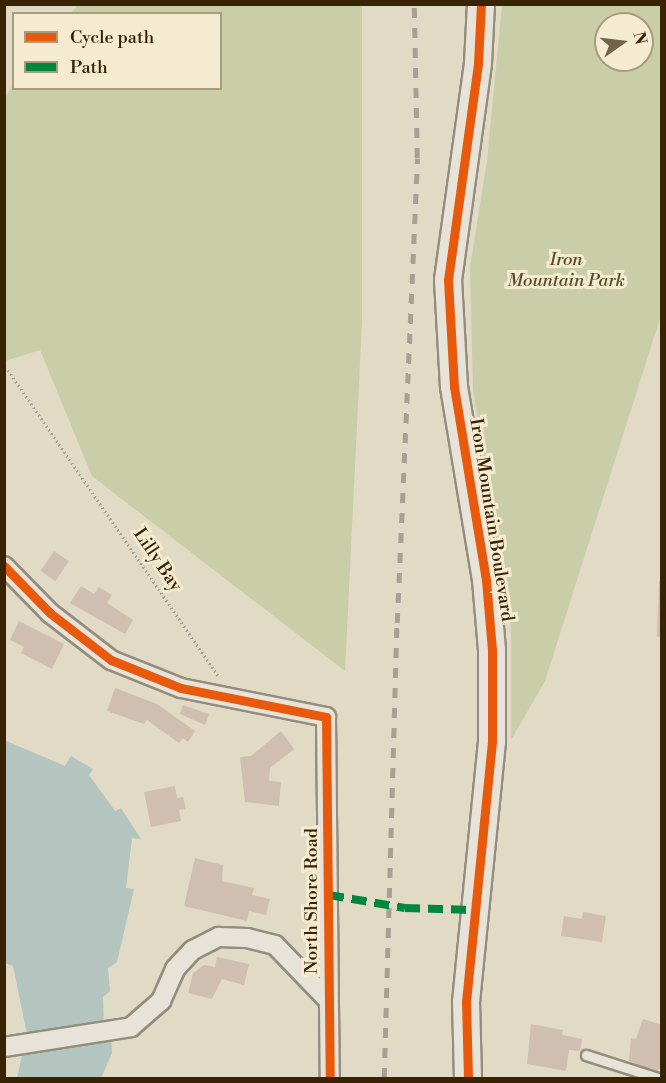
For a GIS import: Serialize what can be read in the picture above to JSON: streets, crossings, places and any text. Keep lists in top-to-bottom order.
{
  "streets": {
    "street": ["Iron Mountain Boulevard", "North Shore Road"],
    "path": ["Lilly Bay"]
  },
  "parks": ["Iron Mountain Park"],
  "legend": ["Cycle path", "Path"],
  "north": "right"
}
